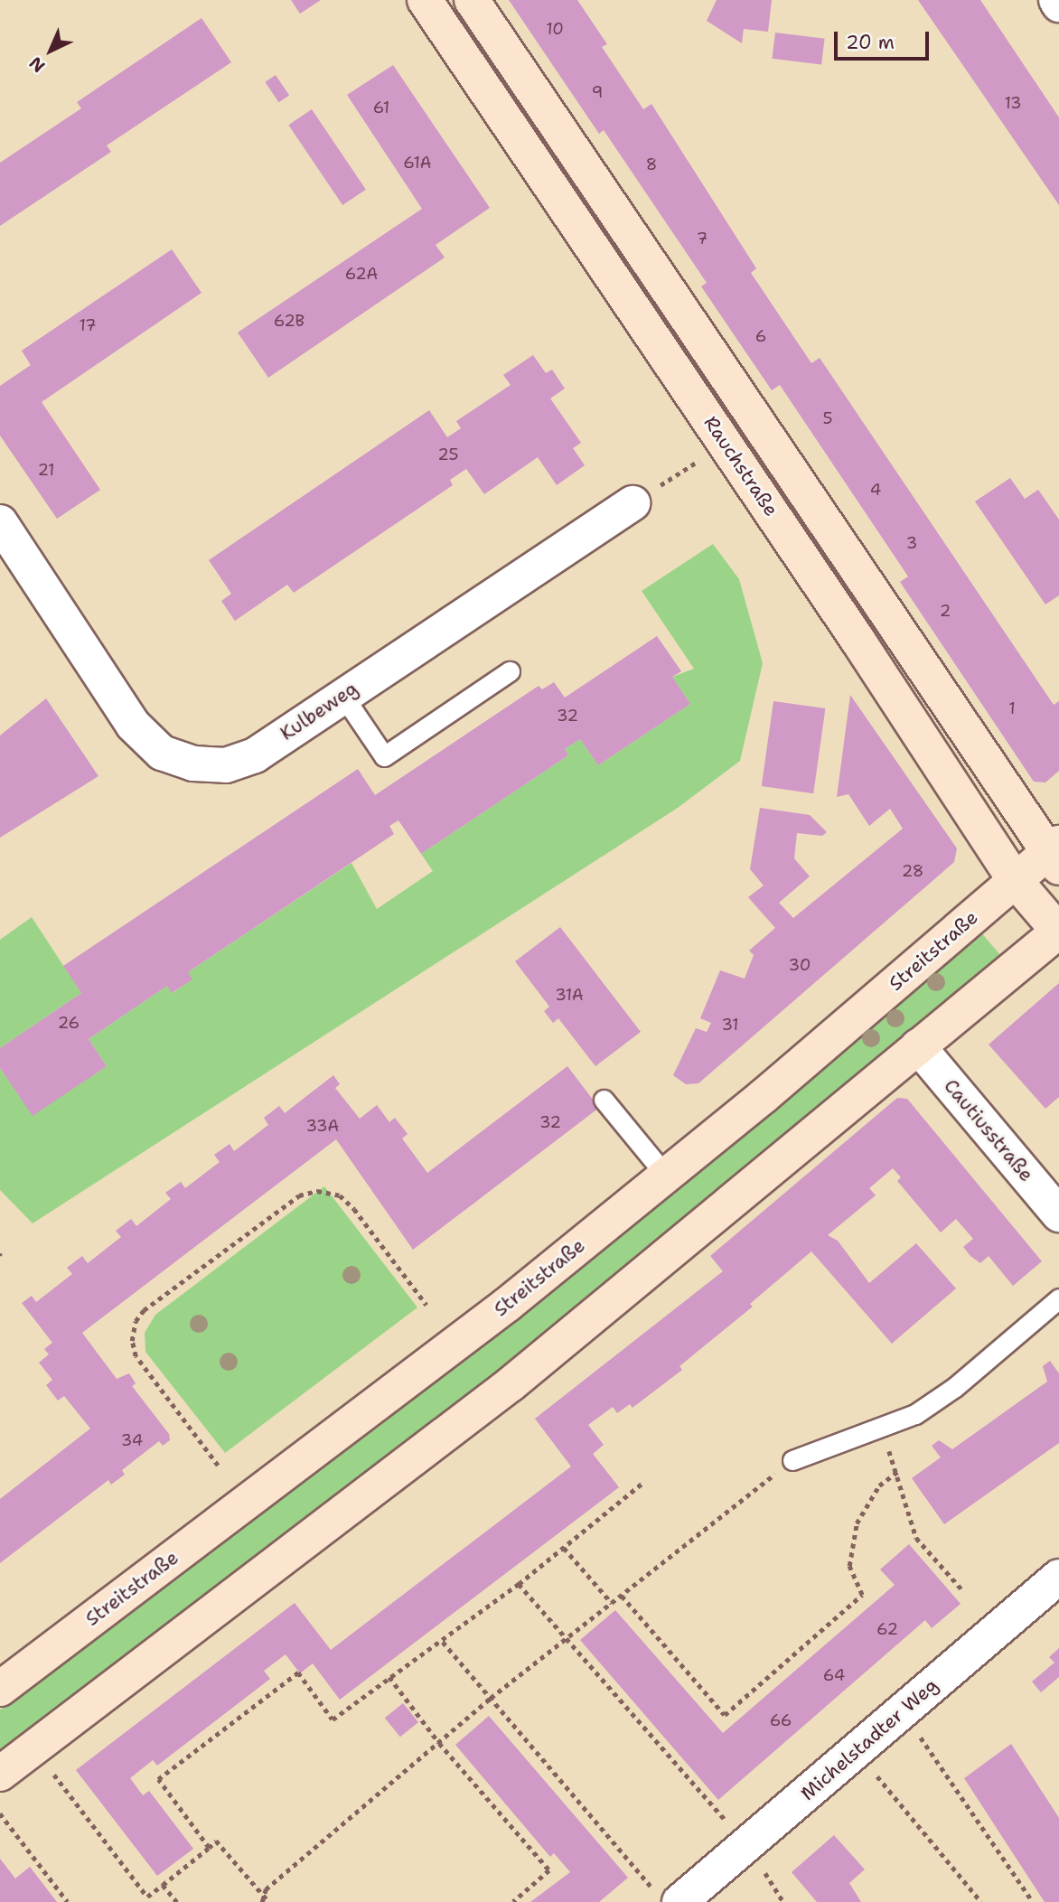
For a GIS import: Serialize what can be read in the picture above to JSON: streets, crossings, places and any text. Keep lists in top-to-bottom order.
{
  "streets": {
    "main road": ["Rauchstraße", "Streitstraße"],
    "street": ["Kulbeweg", "Cautiusstraße", "Michelstadter Weg"]
  },
  "crossings": [
    ["Rauchstraße", "Streitstraße"]
  ],
  "house_numbers": [
    "10",
    "9",
    "13",
    "61",
    "61A",
    "8",
    "7",
    "62A",
    "62B",
    "17",
    "6",
    "5",
    "25",
    "21",
    "4",
    "3",
    "2",
    "1",
    "32",
    "28",
    "30",
    "31A",
    "26",
    "31",
    "32",
    "33A",
    "34",
    "62",
    "64",
    "66"
  ],
  "scale_bar": "20 m",
  "north": "bottom left"
}
